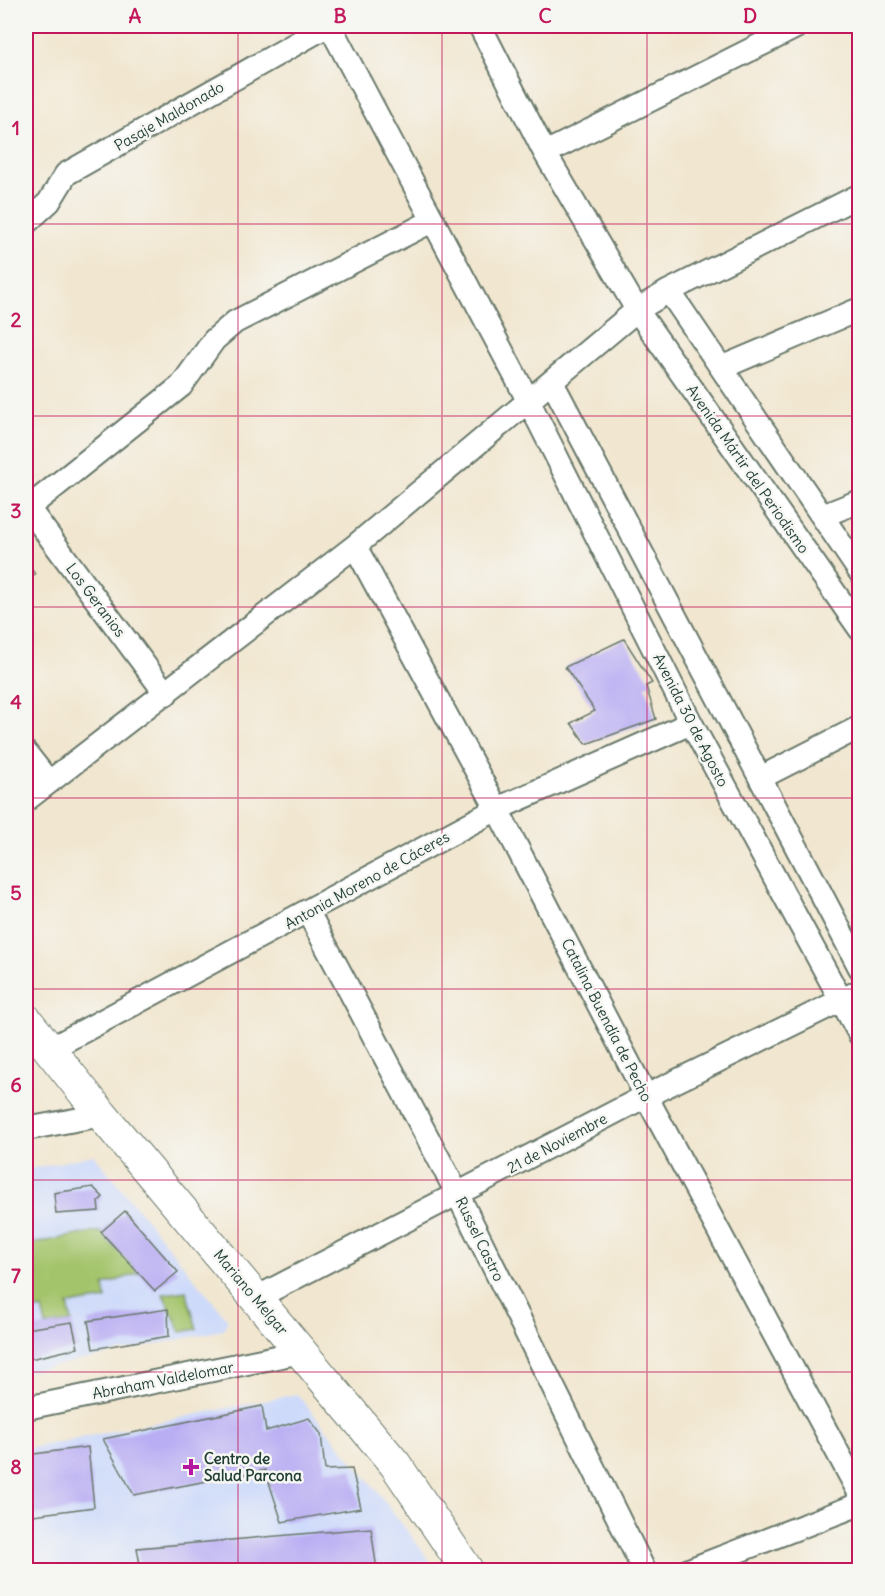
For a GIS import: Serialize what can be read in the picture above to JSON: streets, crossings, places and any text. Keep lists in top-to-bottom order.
{
  "streets": {
    "main road": ["Mariano Melgar"],
    "street": [
      "Pasaje Maldonado",
      "Avenida Mártir del Periodismo",
      "Los Geranios",
      "Avenida 30 de Agosto",
      "Antonia Moreno de Cáceres",
      "Catalina Buendía de Pecho",
      "21 de Noviembre",
      "Russel Castro",
      "Abraham Valdelomar"
    ]
  },
  "crossings": [
    ["Pasaje Maldonado", "Avenida 30 de Agosto"],
    ["Avenida 30 de Agosto", "Antonia Moreno de Cáceres"],
    ["Avenida 30 de Agosto", "21 de Noviembre"],
    ["Antonia Moreno de Cáceres", "Catalina Buendía de Pecho"],
    ["Antonia Moreno de Cáceres", "Russel Castro"],
    ["Antonia Moreno de Cáceres", "Mariano Melgar"],
    ["Catalina Buendía de Pecho", "21 de Noviembre"],
    ["21 de Noviembre", "Russel Castro"],
    ["21 de Noviembre", "Mariano Melgar"],
    ["Mariano Melgar", "Abraham Valdelomar"]
  ],
  "places": {
    "health": ["Centro de Salud Parcona"]
  },
  "grid": {
    "columns": [
      "A",
      "B",
      "C",
      "D"
    ],
    "rows": [
      "1",
      "2",
      "3",
      "4",
      "5",
      "6",
      "7",
      "8"
    ]
  }
}
